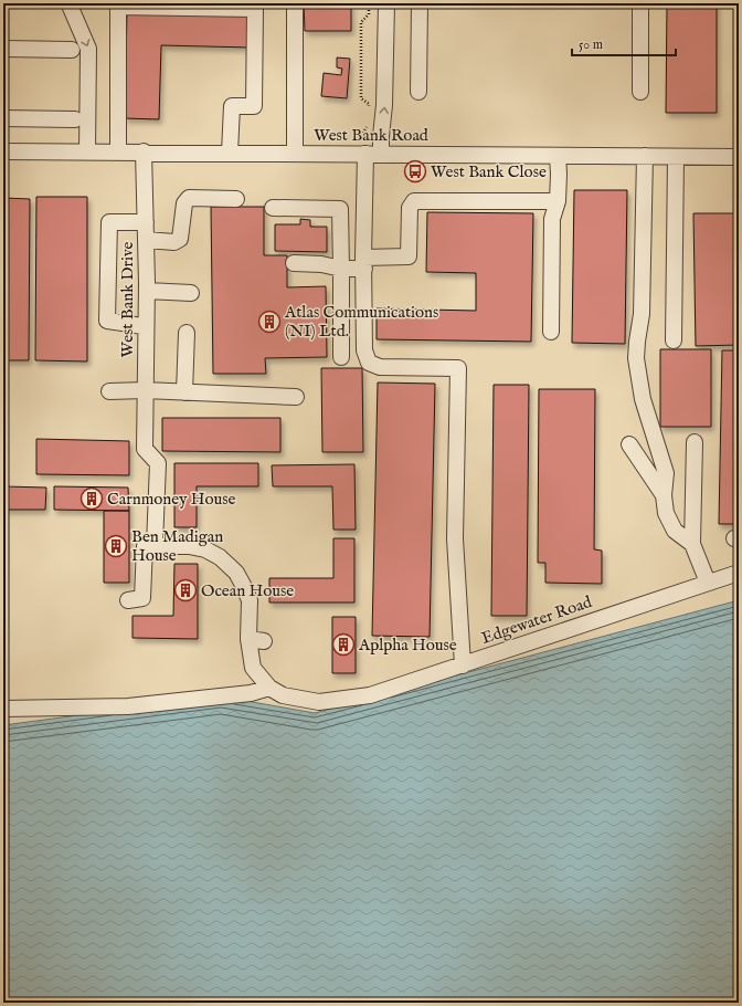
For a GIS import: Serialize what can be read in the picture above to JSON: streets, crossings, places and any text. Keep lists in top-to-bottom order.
{
  "streets": {
    "street": ["West Bank Road", "West Bank Drive", "Edgewater Road"]
  },
  "crossings": [
    ["West Bank Road", "West Bank Drive"]
  ],
  "places": {
    "bus stop": ["West Bank Close"],
    "building": [
      "Atlas Communications (NI) Ltd.",
      "Carnmoney House",
      "Ben Madigan House",
      "Ocean House",
      "Aplpha House"
    ]
  },
  "scale_bar": "50 m"
}
